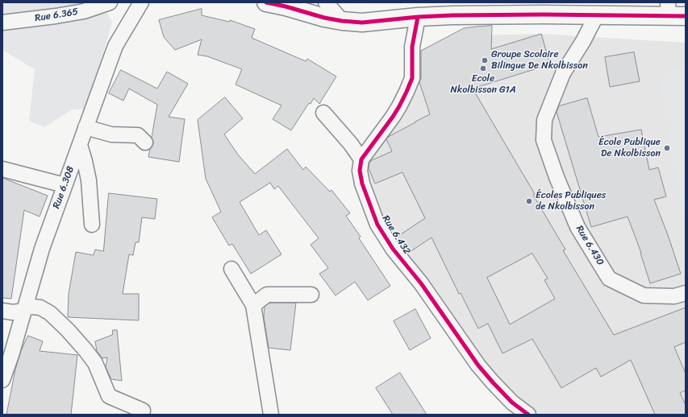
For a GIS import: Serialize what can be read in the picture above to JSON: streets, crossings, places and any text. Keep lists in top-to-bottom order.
{
  "streets": {
    "street": [
      "Rue 6.365",
      "Rue 6.308",
      "Rue 6.432",
      "Rue 6.430"
    ]
  },
  "places": [
    "Groupe Scolaire Bilingue De Nkolbisson",
    "Ecole Nkolbisson G1A",
    "École Publique De Nkolbisson",
    "Écoles Publiques de Nkolbisson"
  ]
}
